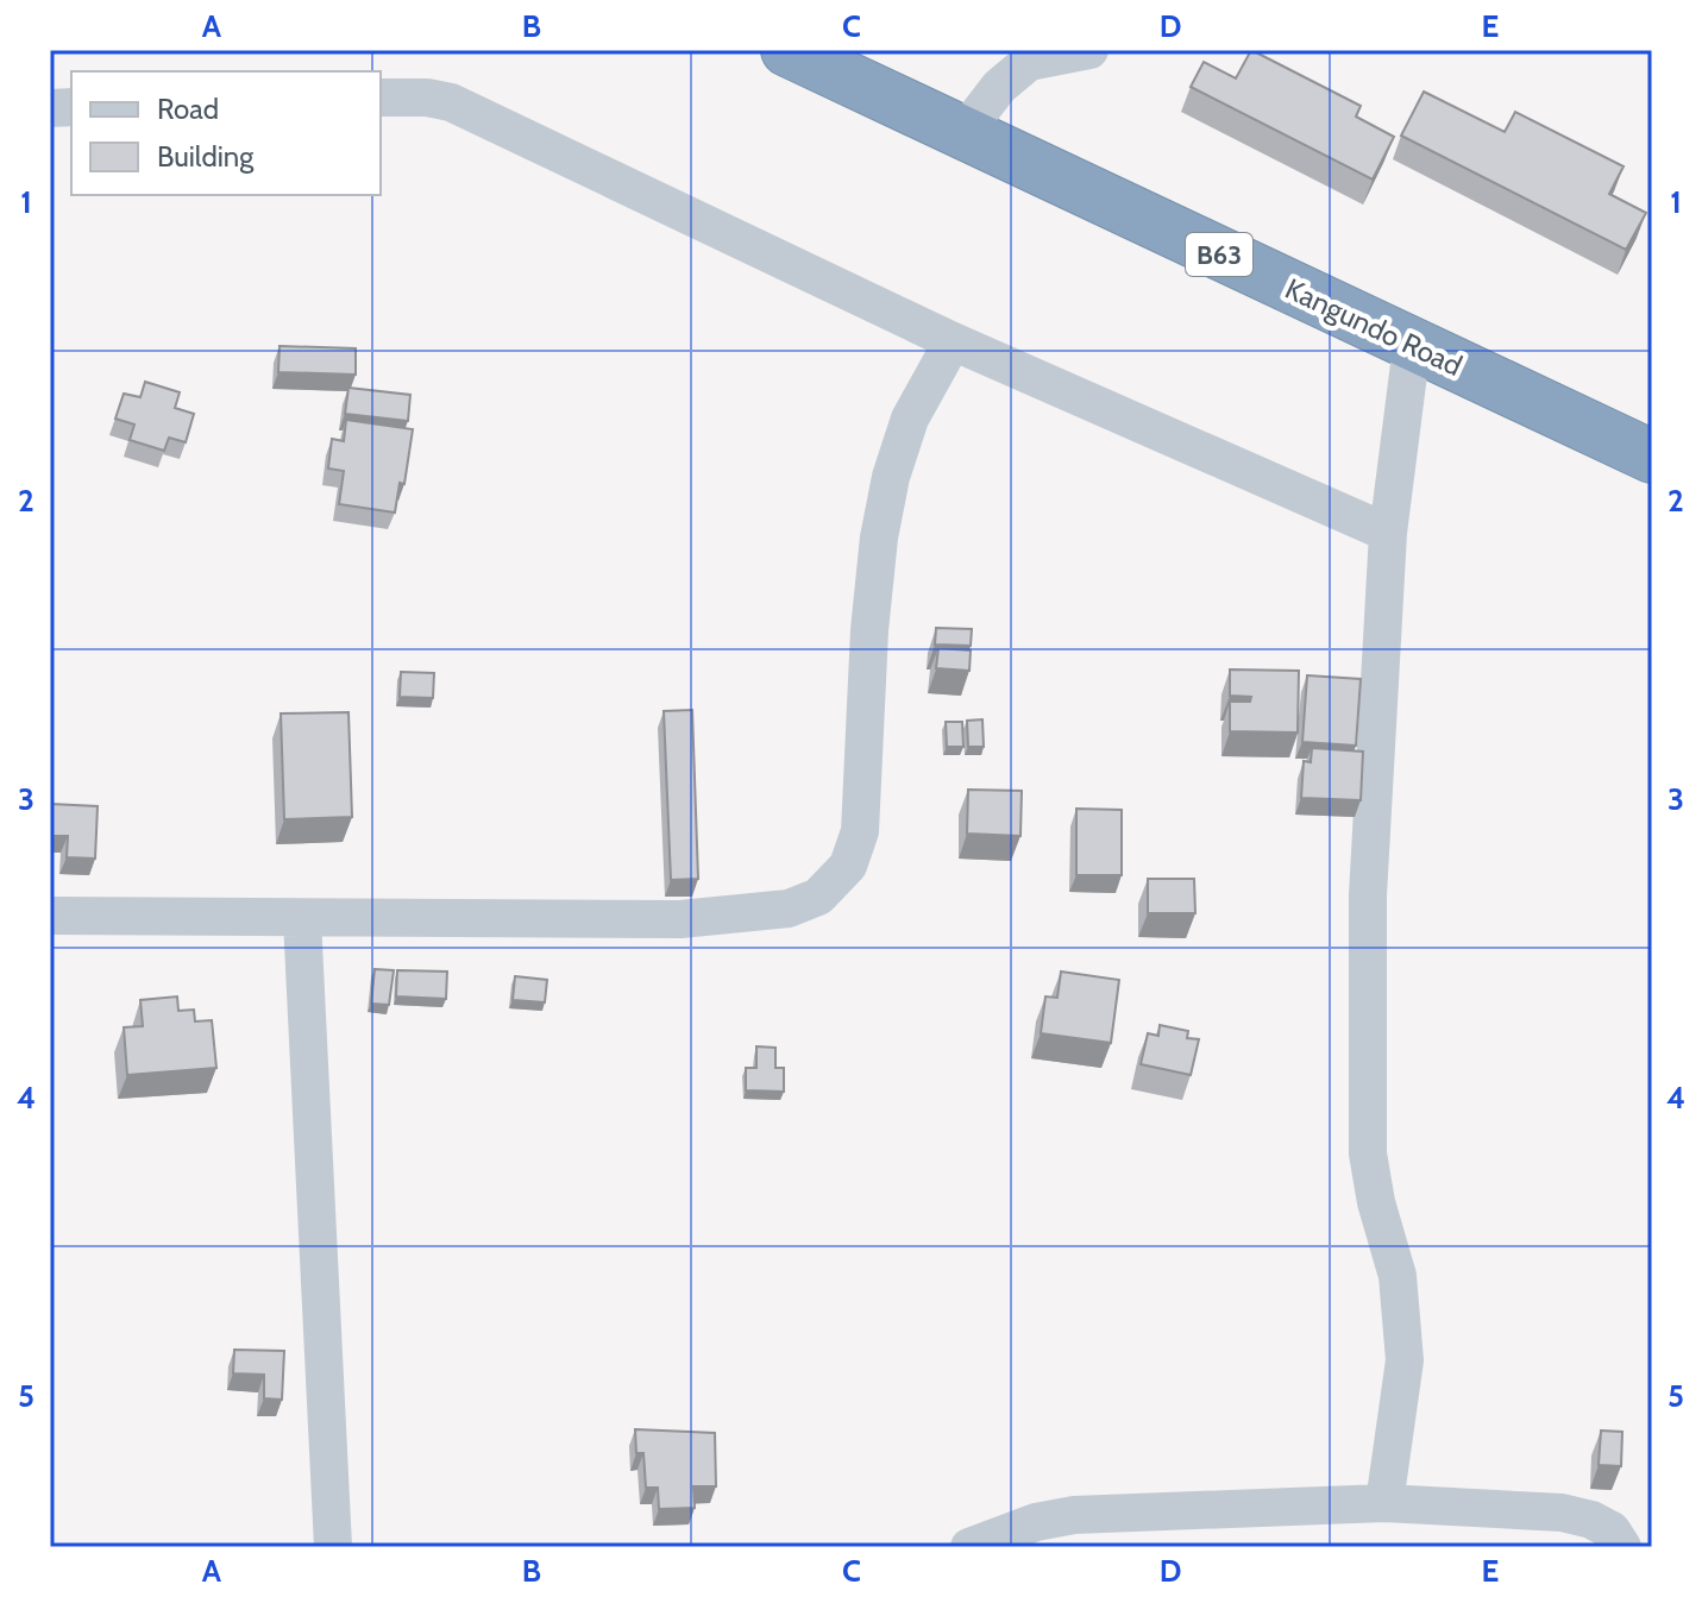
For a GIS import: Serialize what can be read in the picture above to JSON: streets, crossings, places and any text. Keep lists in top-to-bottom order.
{
  "streets": {
    "highway": ["B63", "Kangundo Road"]
  },
  "legend": ["Road", "Building"],
  "grid": {
    "columns": [
      "A",
      "B",
      "C",
      "D",
      "E"
    ],
    "rows": [
      "1",
      "2",
      "3",
      "4",
      "5"
    ]
  }
}
